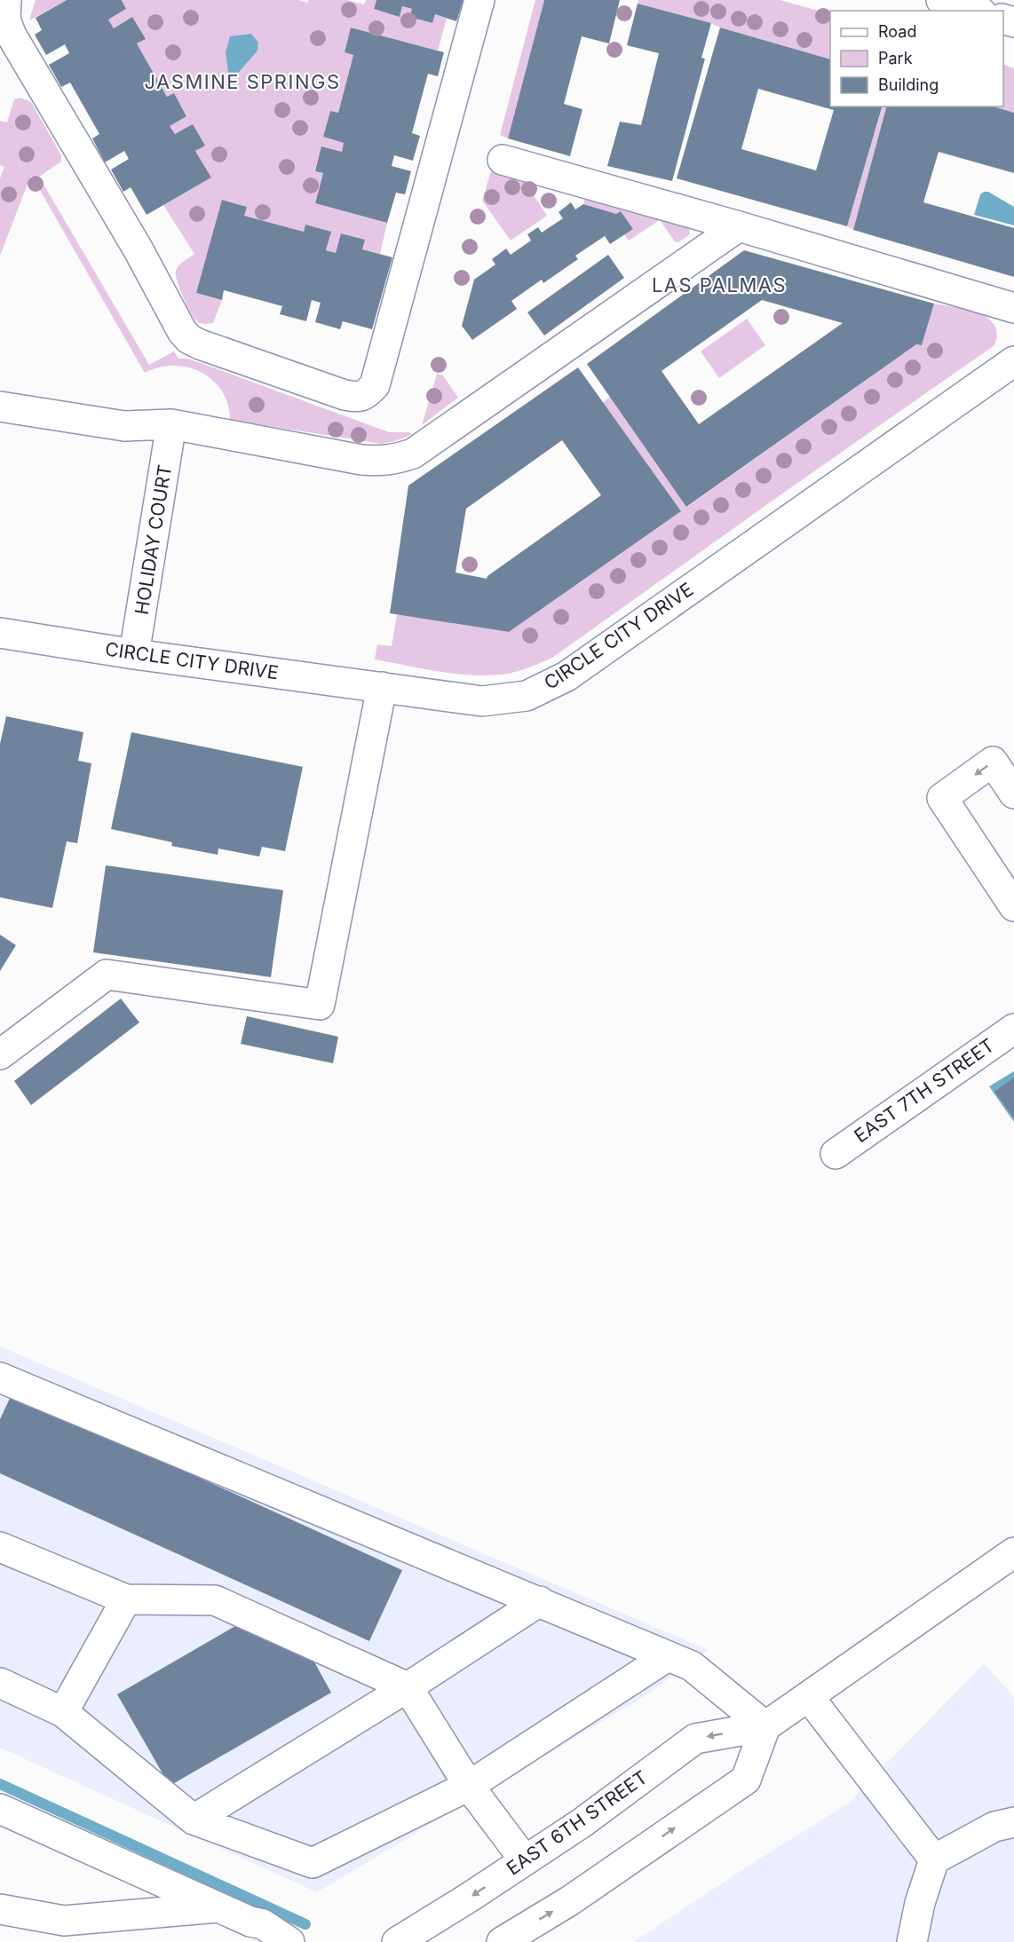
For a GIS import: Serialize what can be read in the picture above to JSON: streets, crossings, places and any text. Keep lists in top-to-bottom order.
{
  "streets": {
    "street": [
      "HOLIDAY COURT",
      "CIRCLE CITY DRIVE",
      "EAST 7TH STREET",
      "EAST 6TH STREET"
    ]
  },
  "crossings": [
    ["HOLIDAY COURT", "CIRCLE CITY DRIVE"]
  ],
  "districts": ["JASMINE SPRINGS", "LAS PALMAS"],
  "legend": ["Road", "Park", "Building"]
}
